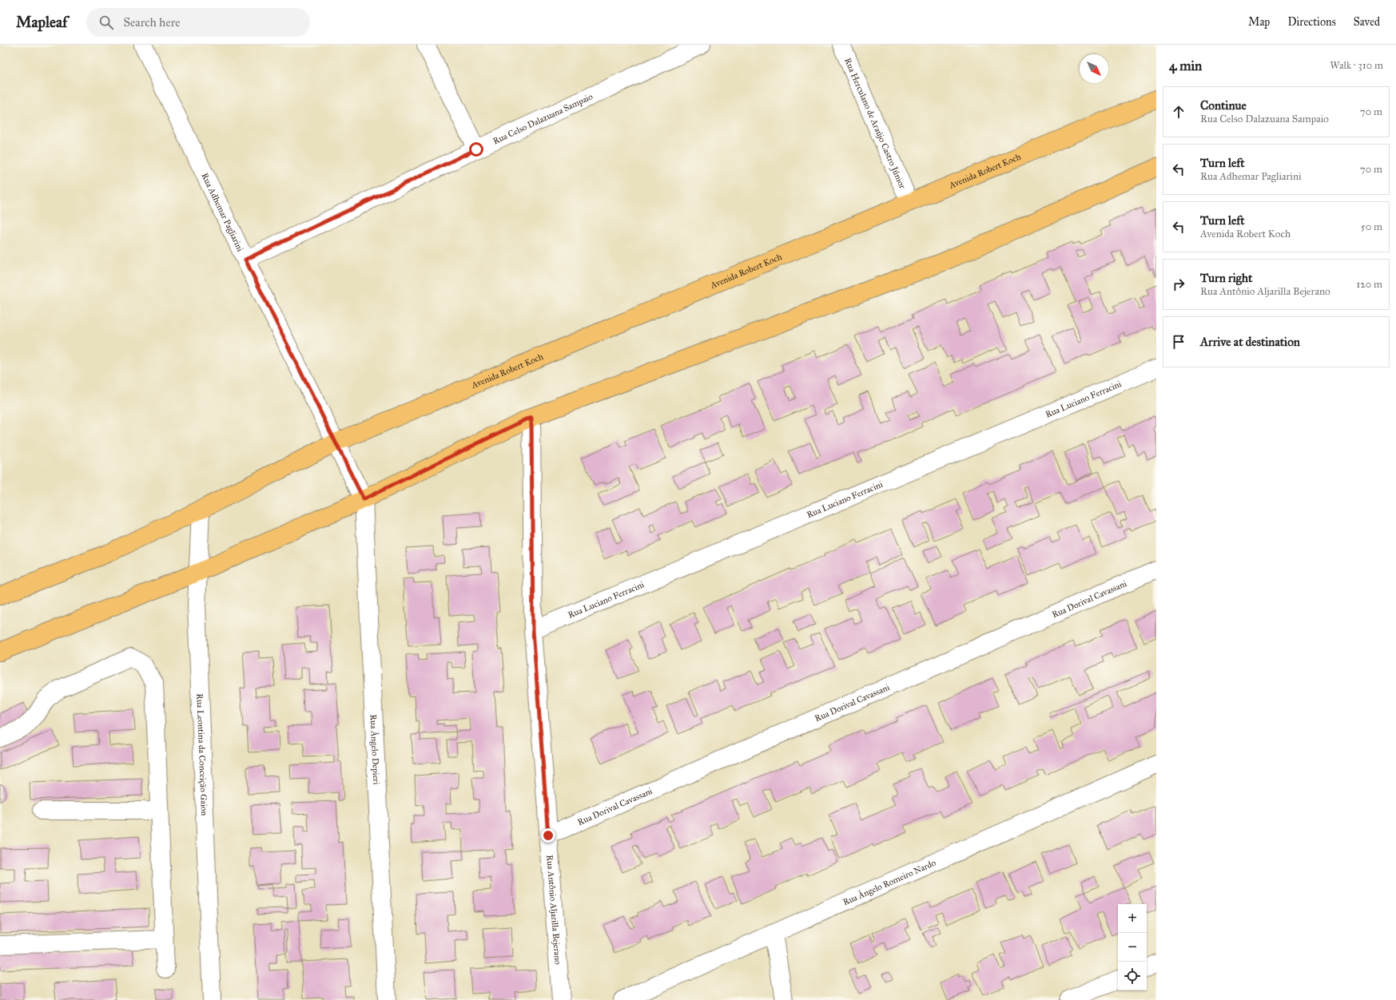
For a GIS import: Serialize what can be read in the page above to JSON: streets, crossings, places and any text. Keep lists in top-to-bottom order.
{
  "streets": {
    "main road": ["Avenida Robert Koch"],
    "street": [
      "Rua Celso Dalazuana Sampaio",
      "Rua Herculano de Araújo Castro Júnior",
      "Rua Adhemar Pagliarini",
      "Rua Luciano Ferracini",
      "Rua Dorival Cavassani",
      "Rua Ângelo Depieri",
      "Rua Leontina da Conceição Gaion",
      "Rua Ângelo Romeiro Nardo",
      "Rua Antônio Aljarilla Bejerano"
    ]
  },
  "crossings": [
    ["Rua Celso Dalazuana Sampaio", "Rua Adhemar Pagliarini"],
    ["Rua Herculano de Araújo Castro Júnior", "Avenida Robert Koch"],
    ["Avenida Robert Koch", "Rua Adhemar Pagliarini"],
    ["Avenida Robert Koch", "Rua Leontina da Conceição Gaion"],
    ["Rua Adhemar Pagliarini", "Rua Ângelo Depieri"],
    ["Rua Luciano Ferracini", "Rua Antônio Aljarilla Bejerano"],
    ["Rua Dorival Cavassani", "Rua Antônio Aljarilla Bejerano"]
  ],
  "north": "bottom right",
  "page": {
    "header": "Mapleaf",
    "search": "Search here",
    "nav": ["Map", "Directions", "Saved"],
    "heading": ["4 min", "Walk · 310 m"],
    "list": [
      ["Continue", "Rua Celso Dalazuana Sampaio", "70 m"],
      ["Turn left", "Rua Adhemar Pagliarini", "70 m"],
      ["Turn left", "Avenida Robert Koch", "50 m"],
      ["Turn right", "Rua Antônio Aljarilla Bejerano", "120 m"],
      "Arrive at destination"
    ],
    "map_buttons": ["+", "−"]
  }
}
